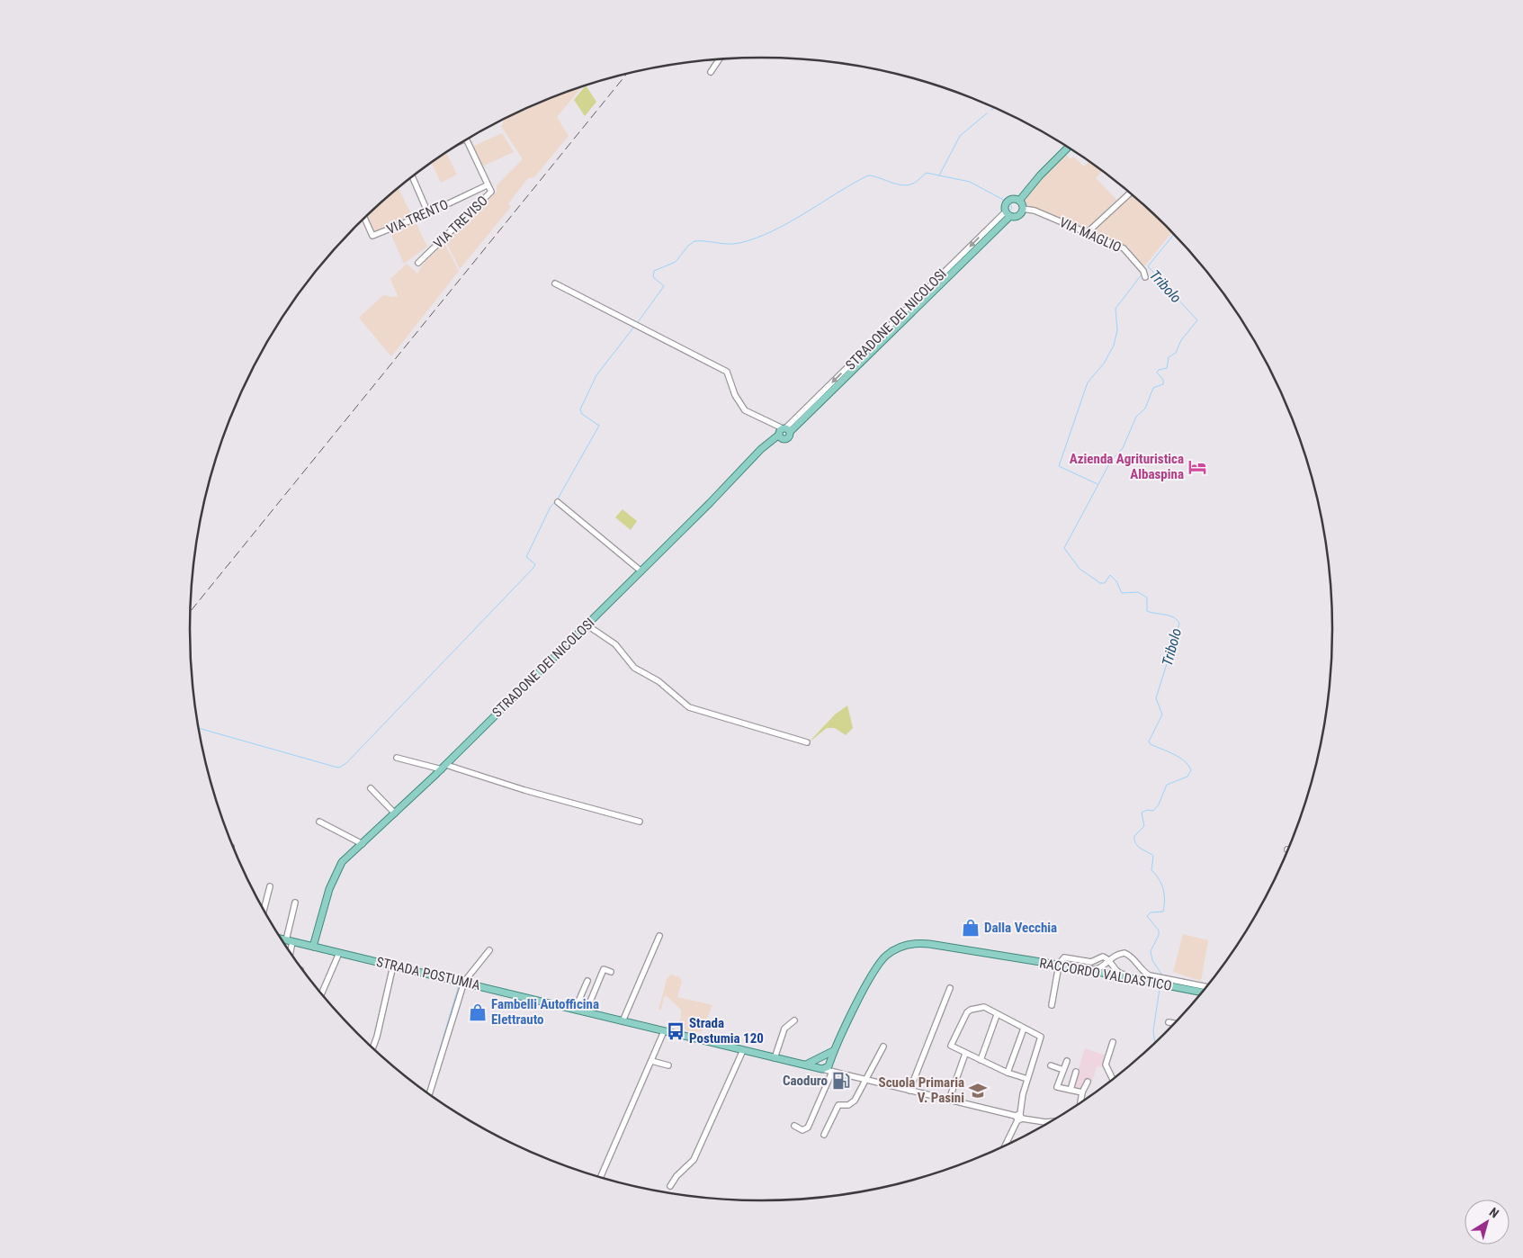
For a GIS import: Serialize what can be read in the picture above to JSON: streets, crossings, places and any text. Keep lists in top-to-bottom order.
{
  "streets": {
    "main road": ["STRADONE DEI NICOLOSI", "STRADA POSTUMIA", "RACCORDO VALDASTICO"],
    "street": ["VIA TRENTO", "VIA TREVISO", "VIA MAGLIO"]
  },
  "crossings": [
    ["VIA TRENTO", "VIA TREVISO"],
    ["VIA MAGLIO", "STRADONE DEI NICOLOSI"],
    ["STRADONE DEI NICOLOSI", "STRADA POSTUMIA"]
  ],
  "water": ["Tribolo"],
  "places": {
    "hotel": ["Azienda Agrituristica Albaspina"],
    "shop": ["Dalla Vecchia", "Fambelli Autofficina Elettrauto"],
    "bus stop": ["Strada Postumia 120"],
    "fuel station": ["Caoduro"],
    "school or university": ["Scuola Primaria V. Pasini"]
  },
  "north": "top right"
}
